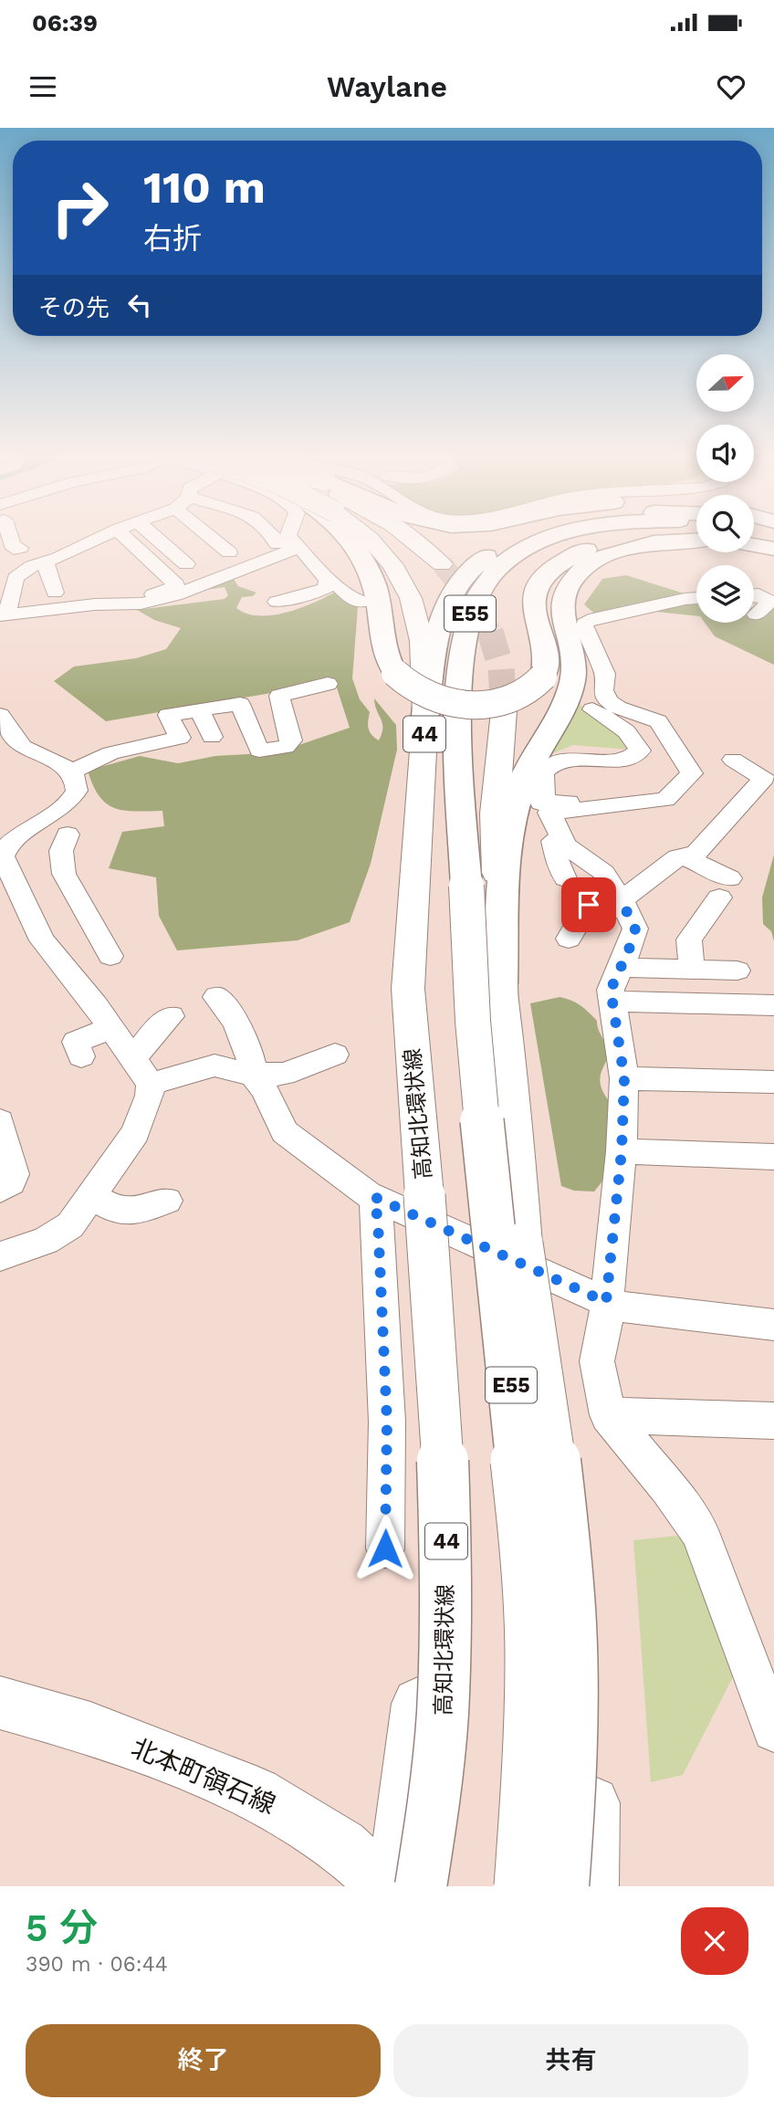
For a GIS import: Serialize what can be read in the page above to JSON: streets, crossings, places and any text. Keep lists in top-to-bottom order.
{
  "streets": {
    "highway": ["E55"],
    "main road": ["44", "高知北環状線", "北本町領石線"]
  },
  "crossings": [
    ["44", "高知北環状線"]
  ],
  "north": "right",
  "page": {
    "status": "06:39",
    "header": "Waylane",
    "turn": ["110 m", "右折"],
    "then": "その先",
    "heading": ["5 分", "390 m · 06:44"],
    "buttons": ["終了", "共有"]
  }
}
